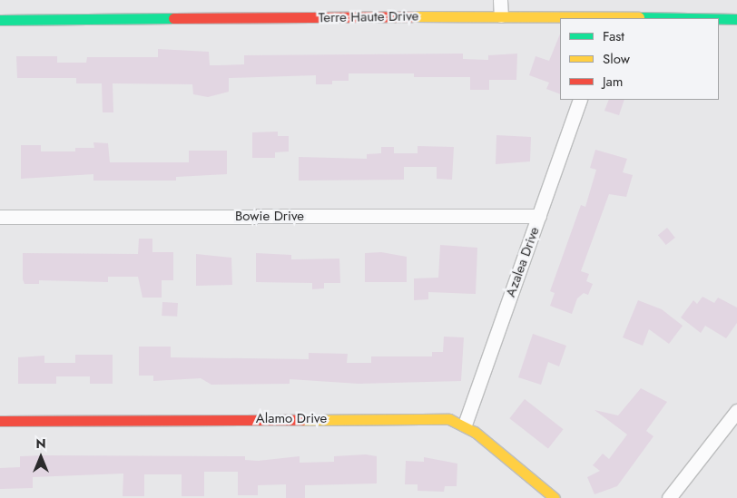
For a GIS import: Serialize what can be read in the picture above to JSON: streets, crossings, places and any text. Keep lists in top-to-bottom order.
{
  "streets": {
    "street": [
      "Terre Haute Drive",
      "Bowie Drive",
      "Azalea Drive",
      "Alamo Drive"
    ]
  },
  "crossings": [
    ["Bowie Drive", "Azalea Drive"],
    ["Azalea Drive", "Alamo Drive"]
  ],
  "legend": ["Fast", "Slow", "Jam"],
  "north": "top"
}
